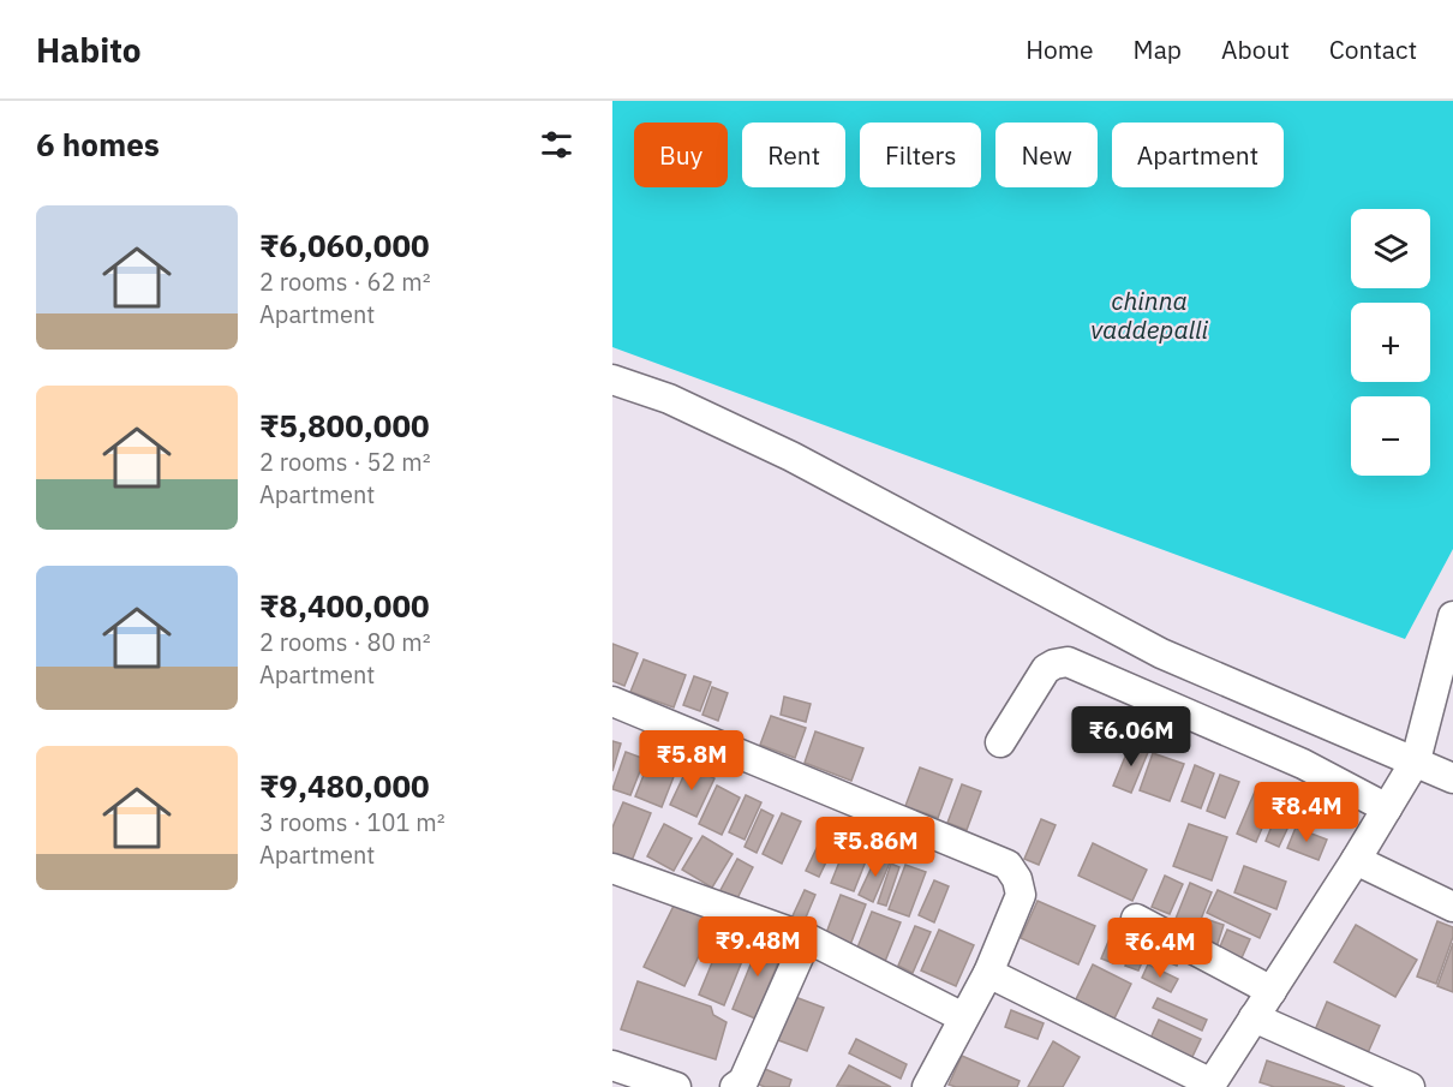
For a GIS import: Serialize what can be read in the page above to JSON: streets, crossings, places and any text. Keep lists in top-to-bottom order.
{
  "water": ["chinna vaddepalli"],
  "page": {
    "header": "Habito",
    "nav": [
      "Home",
      "Map",
      "About",
      "Contact"
    ],
    "heading": "6 homes",
    "chip": [
      "Buy",
      "Rent",
      "Filters",
      "New",
      "Apartment"
    ],
    "list": [
      {
        "name": "₹6,060,000",
        "note": "2 rooms · 62 m² · Apartment"
      },
      {
        "name": "₹5,800,000",
        "note": "2 rooms · 52 m² · Apartment"
      },
      {
        "name": "₹8,400,000",
        "note": "2 rooms · 80 m² · Apartment"
      },
      {
        "name": "₹9,480,000",
        "note": "3 rooms · 101 m² · Apartment"
      }
    ],
    "map_buttons": ["+", "−"],
    "price": [
      "₹6.06M",
      "₹5.8M",
      "₹8.4M",
      "₹5.86M",
      "₹9.48M",
      "₹6.4M"
    ]
  }
}
